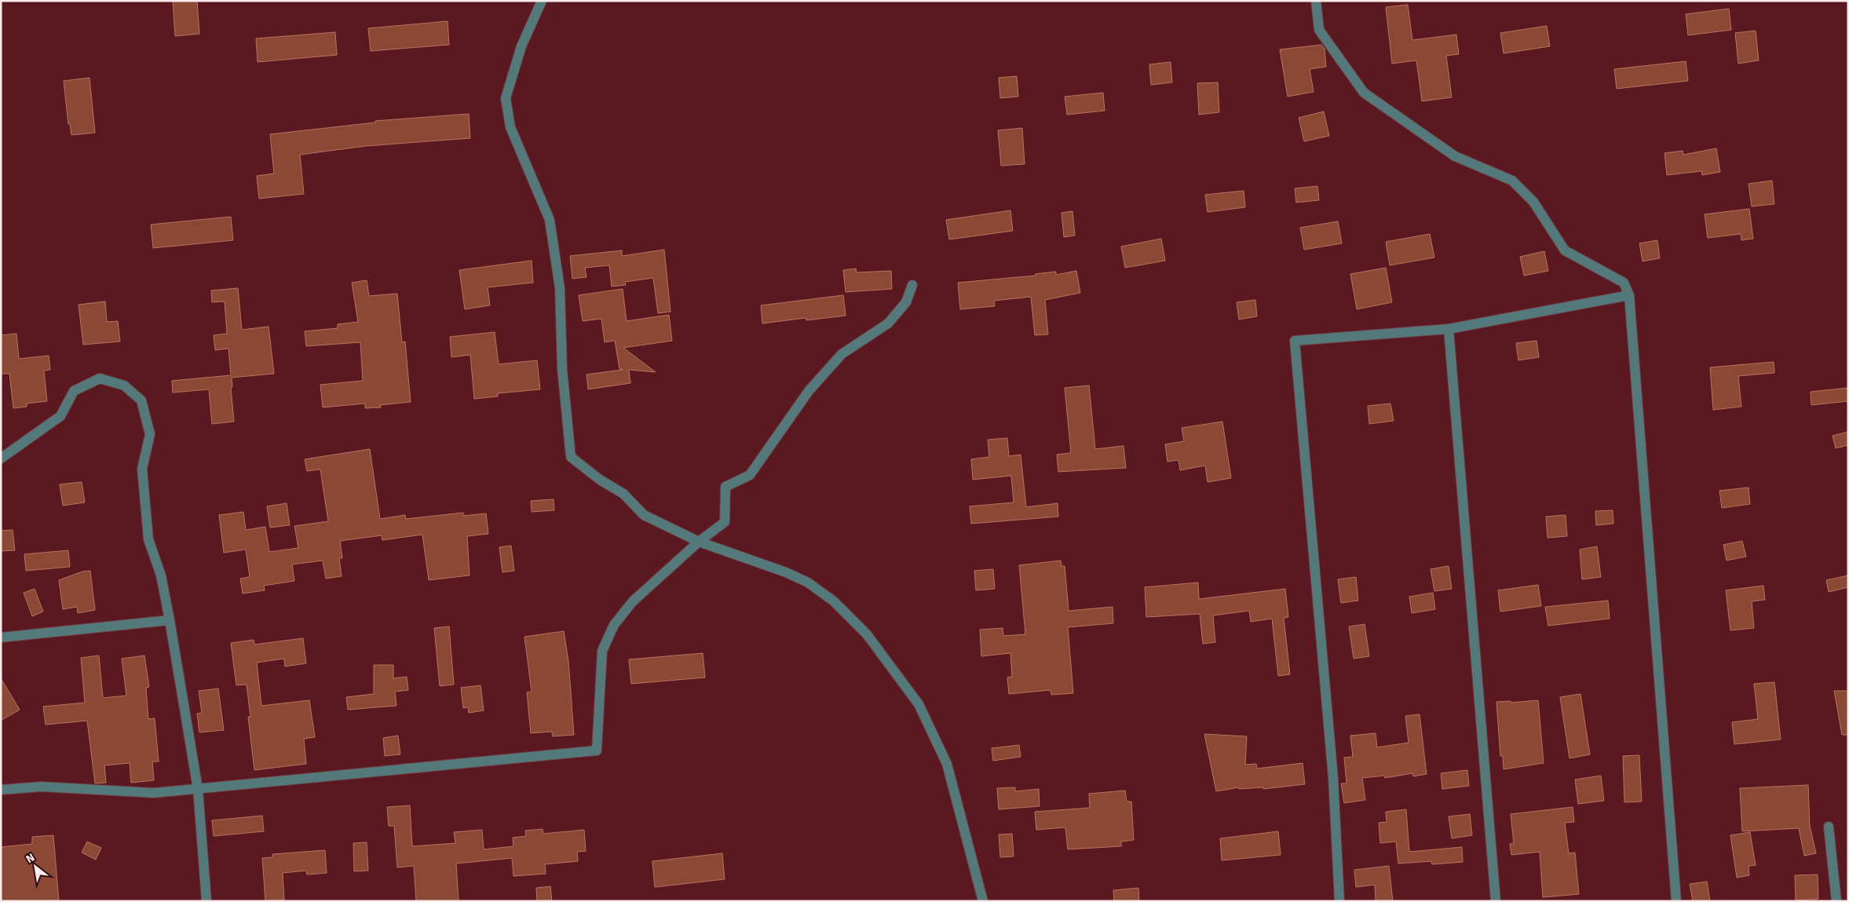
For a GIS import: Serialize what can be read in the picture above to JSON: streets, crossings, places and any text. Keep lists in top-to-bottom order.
{
  "north": "top left"
}
